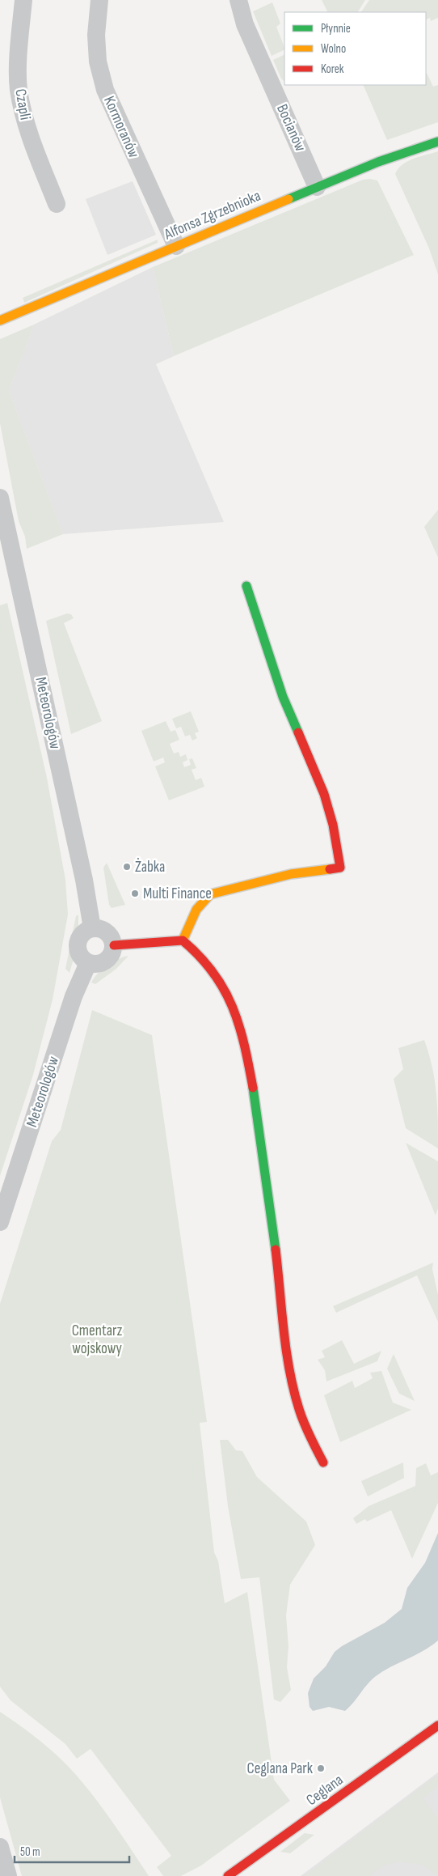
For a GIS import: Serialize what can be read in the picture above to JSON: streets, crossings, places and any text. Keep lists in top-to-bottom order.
{
  "streets": {
    "street": [
      "Czapli",
      "Kormoranów",
      "Bocianów",
      "Alfonsa Zgrzebnioka",
      "Meteorologów",
      "Ceglana"
    ]
  },
  "crossings": [
    ["Kormoranów", "Alfonsa Zgrzebnioka"],
    ["Bocianów", "Alfonsa Zgrzebnioka"]
  ],
  "parks": ["Cmentarz wojskowy"],
  "places": ["Żabka", "Multi Finance", "Ceglana Park"],
  "legend": ["Płynnie", "Wolno", "Korek"],
  "scale_bar": "50 m"
}
